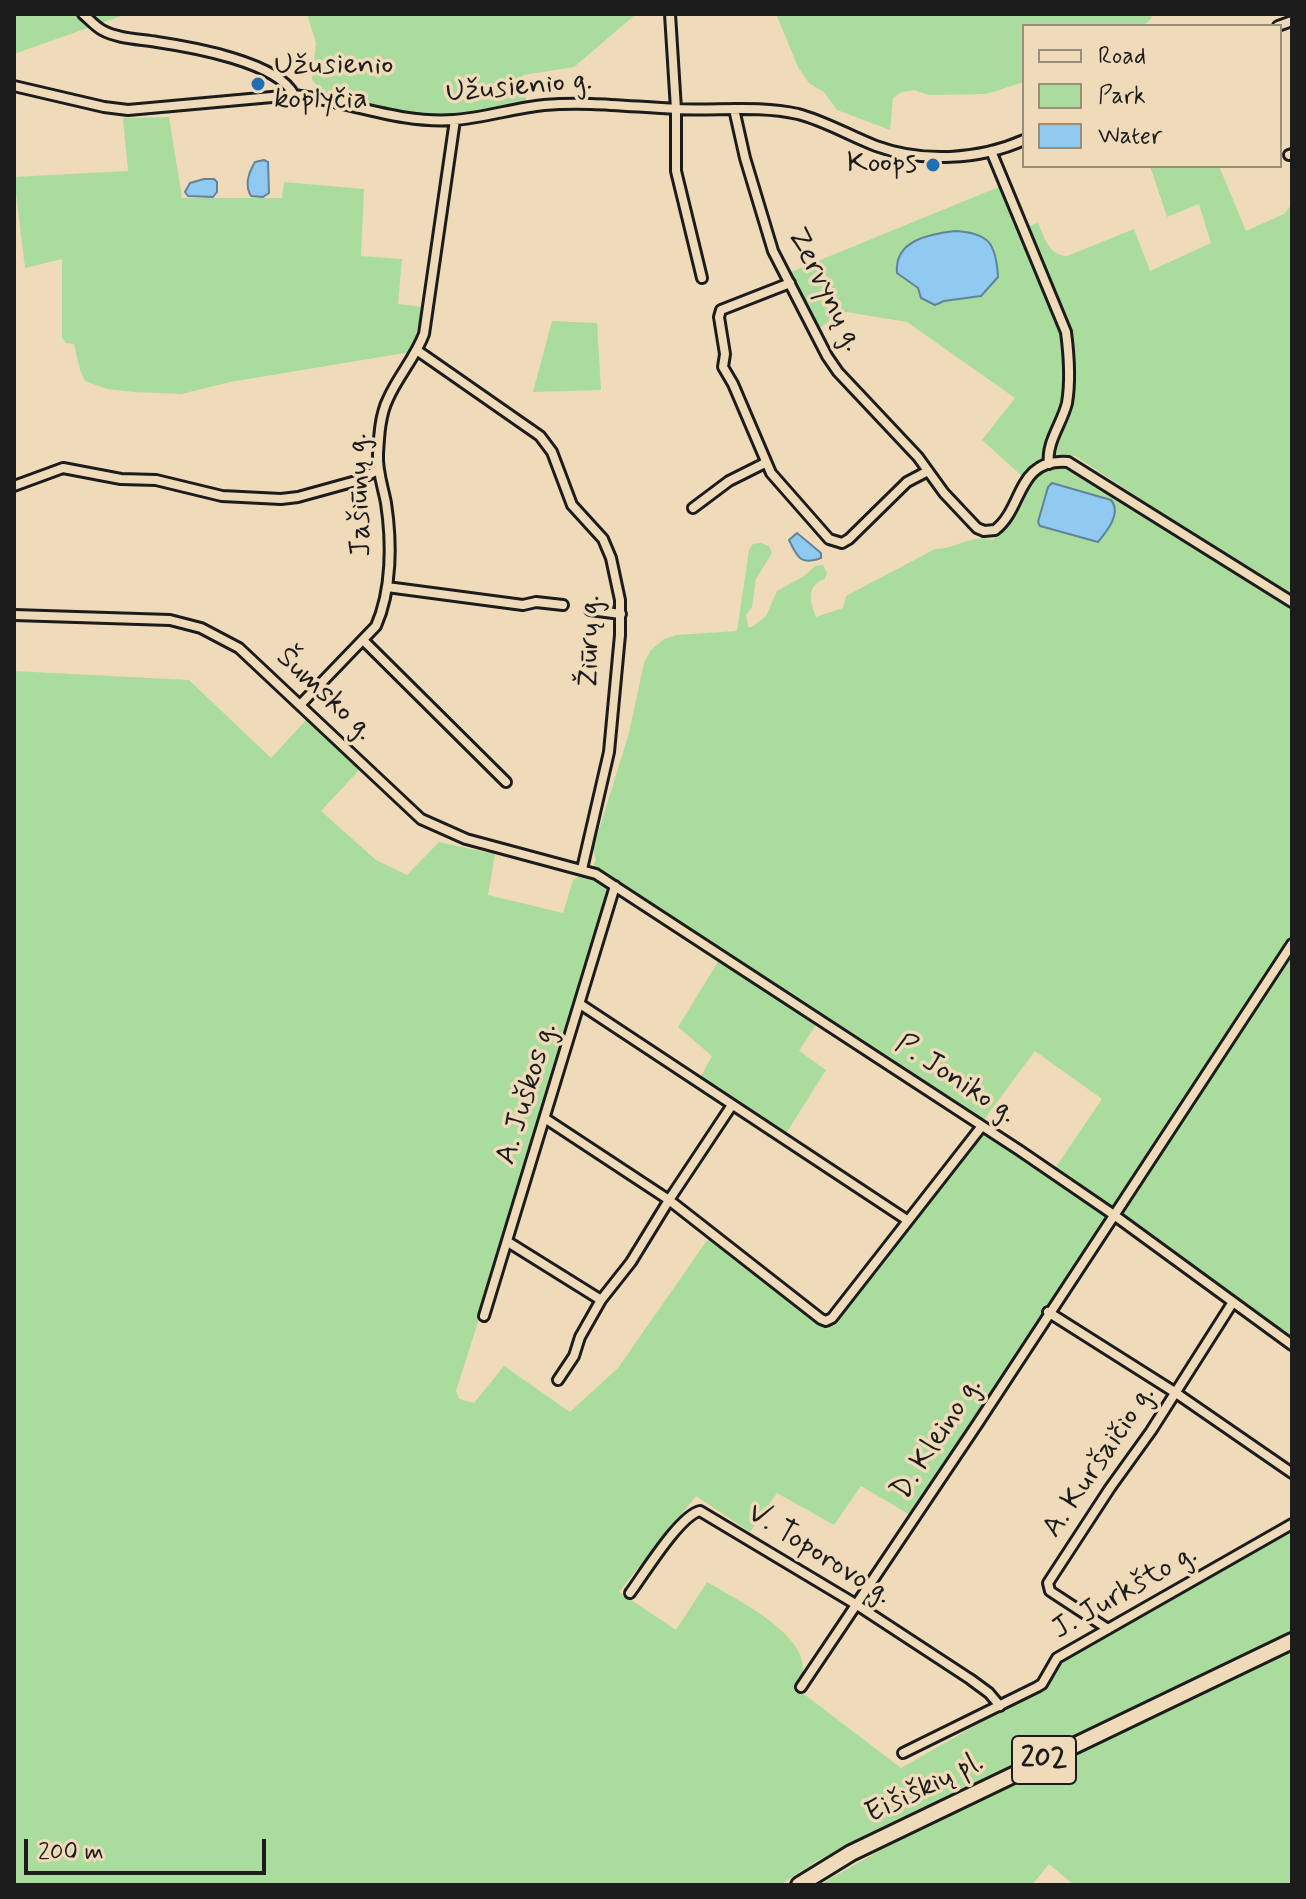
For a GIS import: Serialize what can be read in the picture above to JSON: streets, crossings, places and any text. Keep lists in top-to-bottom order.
{
  "streets": {
    "main road": ["202", "Eišiškių pl."],
    "street": [
      "Užusienio g.",
      "Zervynų g.",
      "Jašiūnų g.",
      "Žiūrų g.",
      "Šumsko g.",
      "P. Joniko g.",
      "A. Juškos g.",
      "D. Kleino g.",
      "A. Kuršaičio g.",
      "V. Toporovo g.",
      "J. Jurkšto g."
    ]
  },
  "crossings": [
    ["Užusienio g.", "Zervynų g."],
    ["Užusienio g.", "Jašiūnų g."],
    ["Jašiūnų g.", "Žiūrų g."],
    ["Jašiūnų g.", "Šumsko g."],
    ["Žiūrų g.", "Šumsko g."],
    ["Žiūrų g.", "P. Joniko g."],
    ["Šumsko g.", "P. Joniko g."],
    ["P. Joniko g.", "A. Juškos g."],
    ["P. Joniko g.", "D. Kleino g."],
    ["P. Joniko g.", "A. Kuršaičio g."],
    ["D. Kleino g.", "V. Toporovo g."],
    ["A. Kuršaičio g.", "J. Jurkšto g."],
    ["V. Toporovo g.", "J. Jurkšto g."]
  ],
  "places": ["Užusienio koplyčia", "Koops"],
  "legend": ["Road", "Park", "Water"],
  "scale_bar": "200 m"
}
